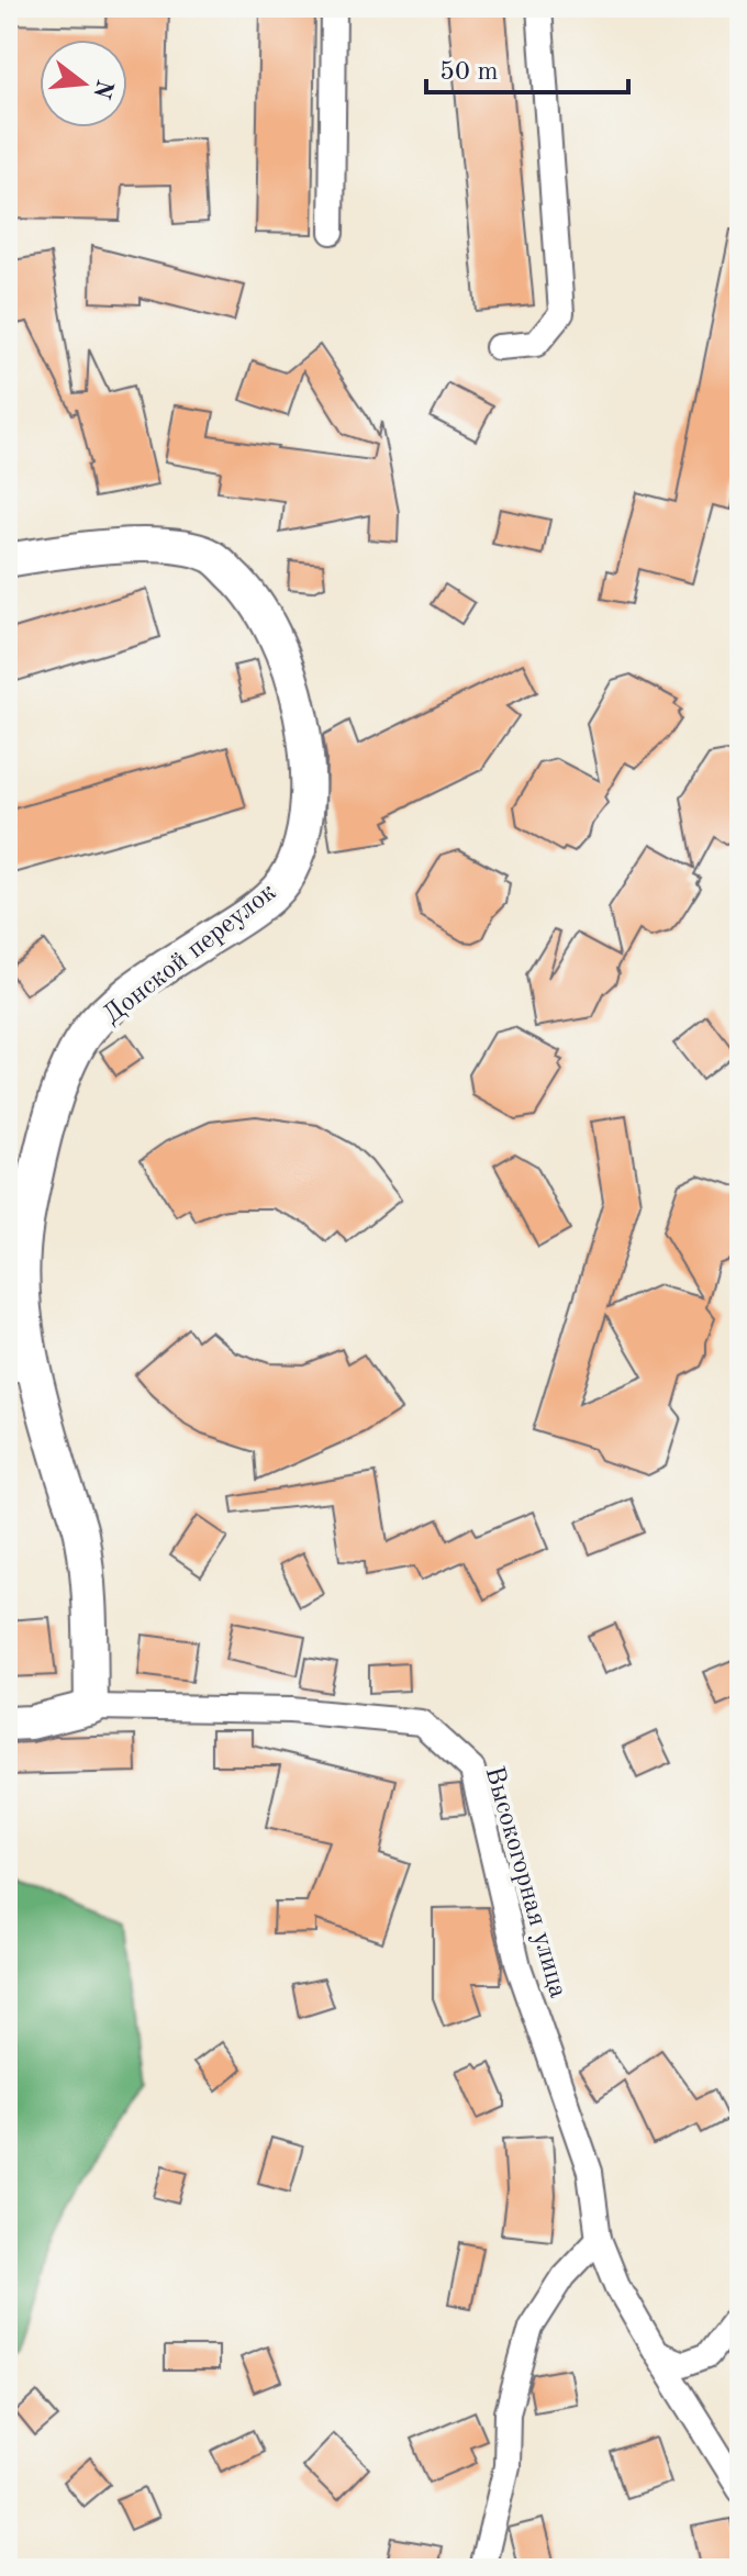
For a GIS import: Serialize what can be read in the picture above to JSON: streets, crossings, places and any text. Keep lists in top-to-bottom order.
{
  "streets": {
    "street": ["Донской переулок", "Высокогорная улица"]
  },
  "crossings": [
    ["Донской переулок", "Высокогорная улица"]
  ],
  "scale_bar": "50 m",
  "north": "right"
}
